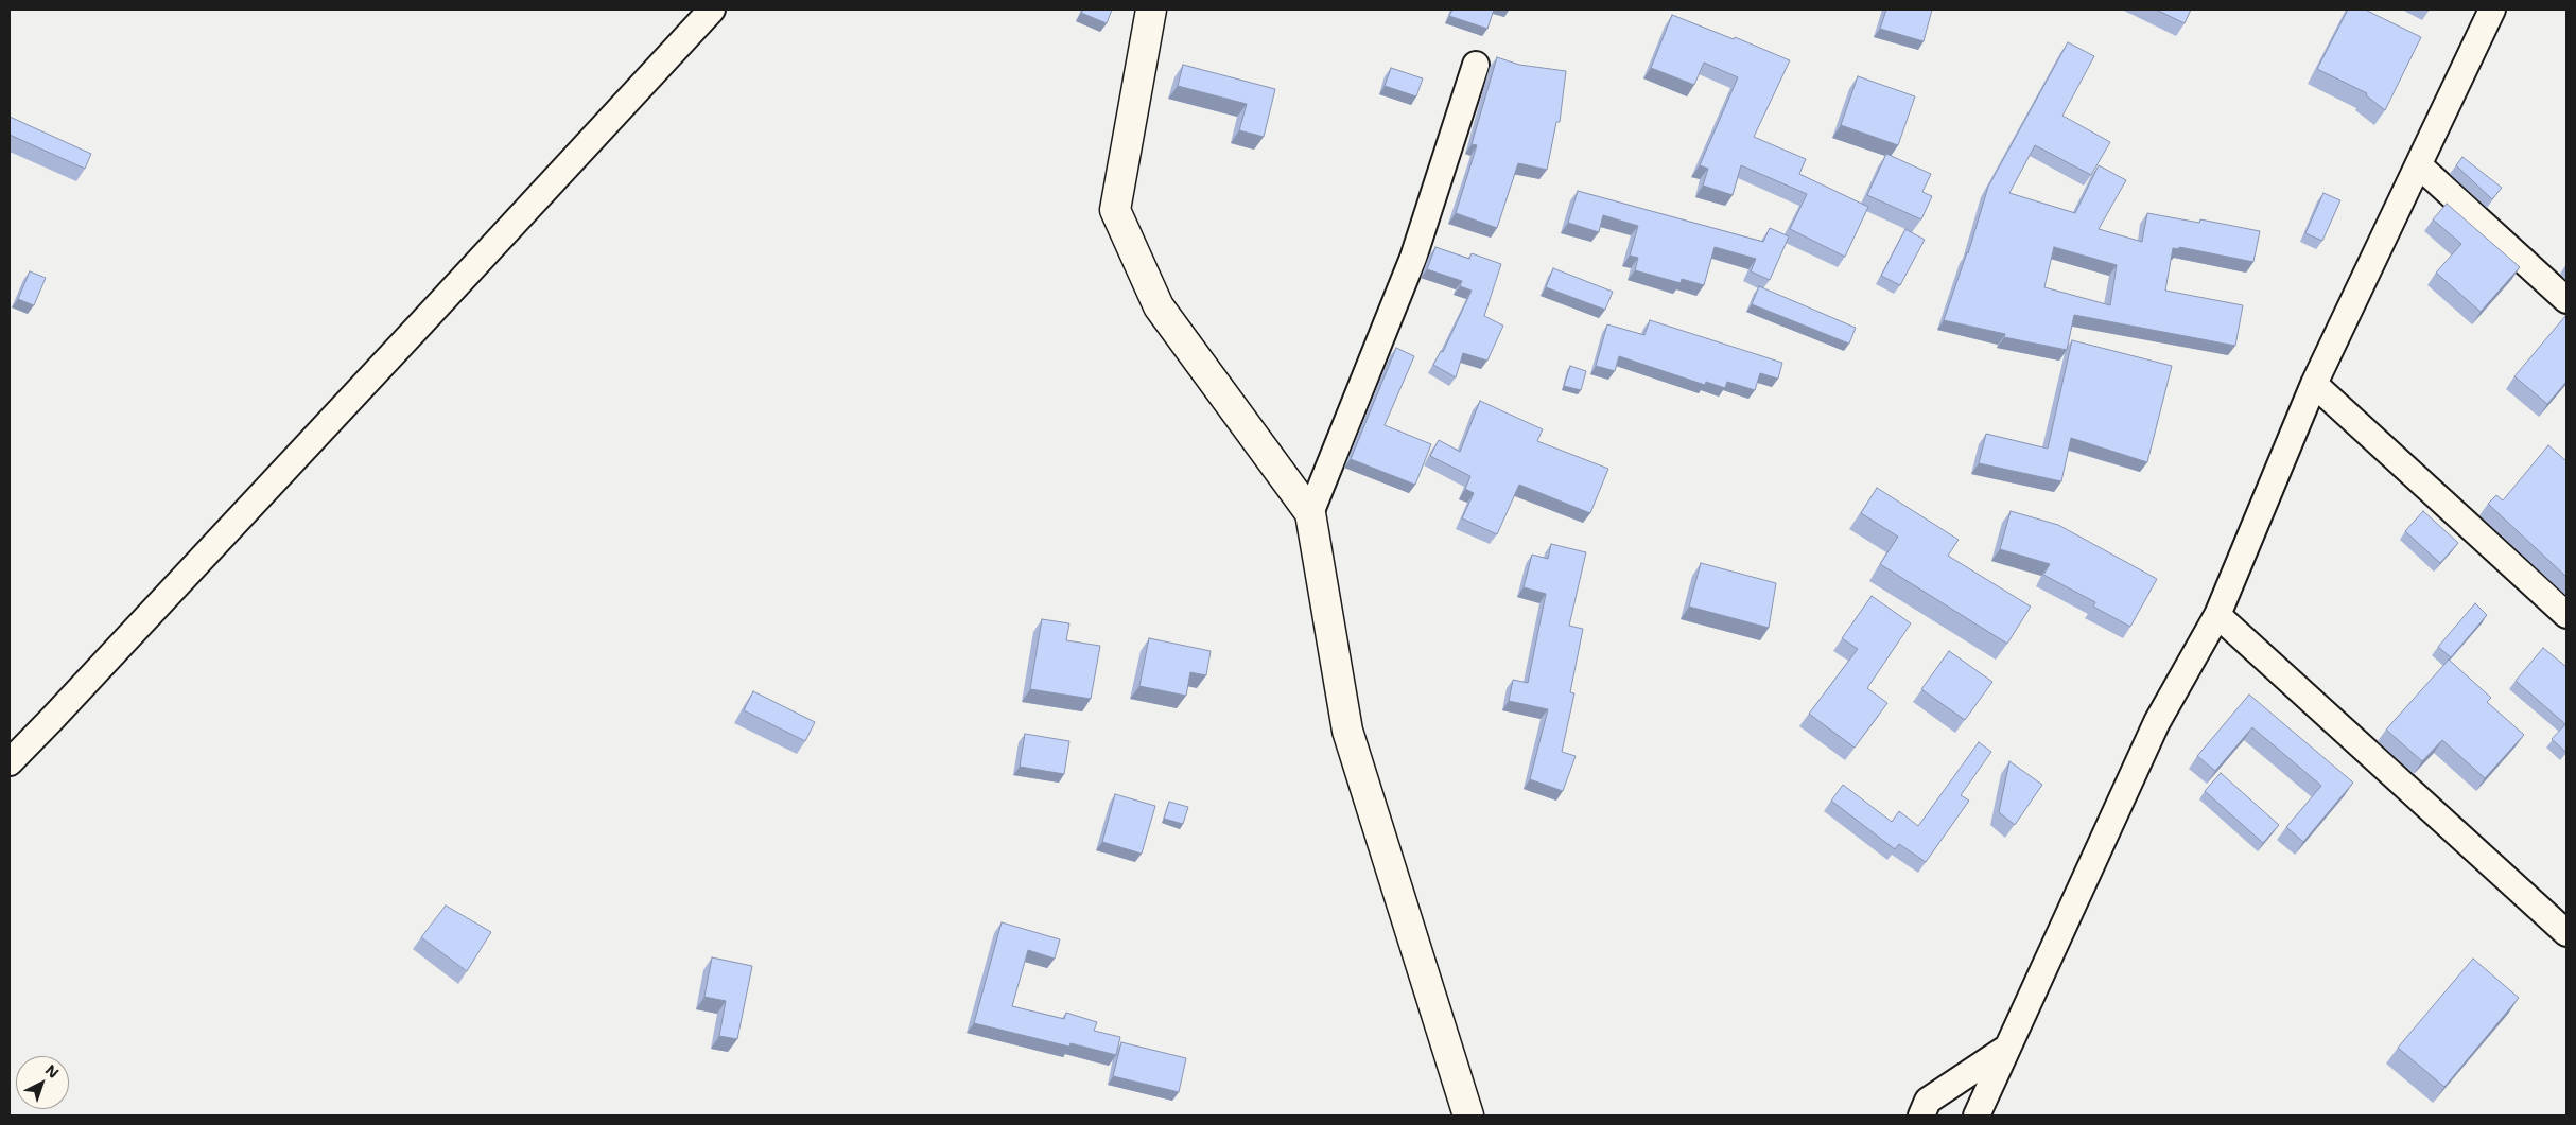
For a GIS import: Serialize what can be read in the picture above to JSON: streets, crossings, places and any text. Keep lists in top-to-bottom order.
{
  "north": "top right"
}
